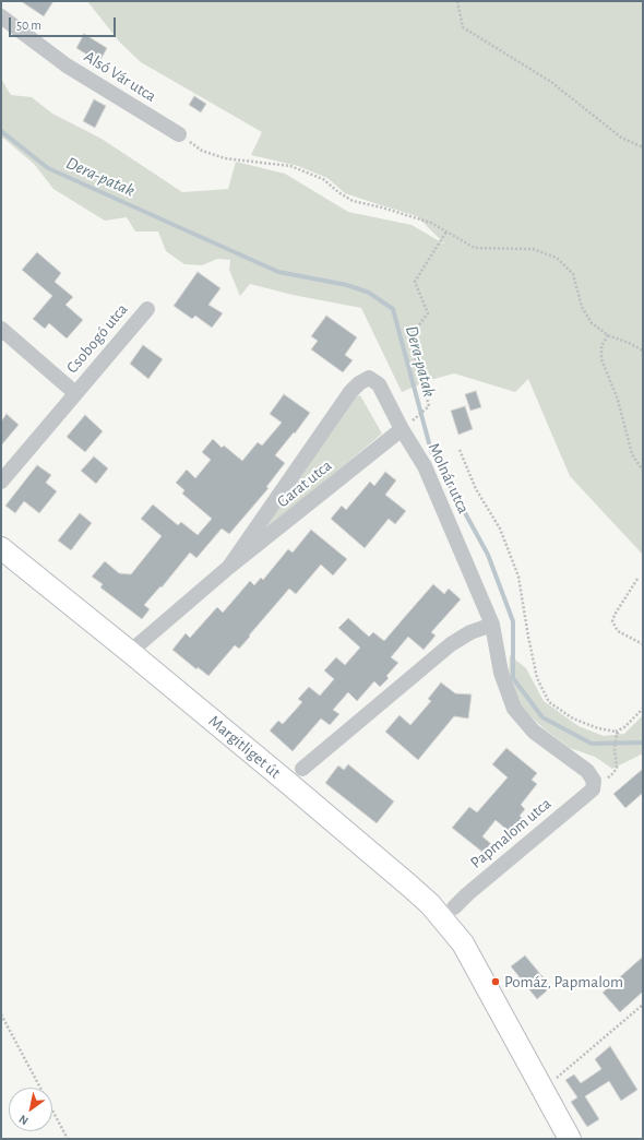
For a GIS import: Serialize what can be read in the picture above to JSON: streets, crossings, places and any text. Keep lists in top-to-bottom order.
{
  "streets": {
    "main road": ["Margitliget út"],
    "street": [
      "Alsó Vár utca",
      "Csobogó utca",
      "Molnár utca",
      "Garat utca",
      "Papmalom utca"
    ]
  },
  "crossings": [
    ["Molnár utca", "Garat utca"],
    ["Molnár utca", "Papmalom utca"],
    ["Garat utca", "Margitliget út"]
  ],
  "water": ["Dera-patak"],
  "places": ["Pomáz, Papmalom"],
  "scale_bar": "50 m",
  "north": "bottom left"
}
